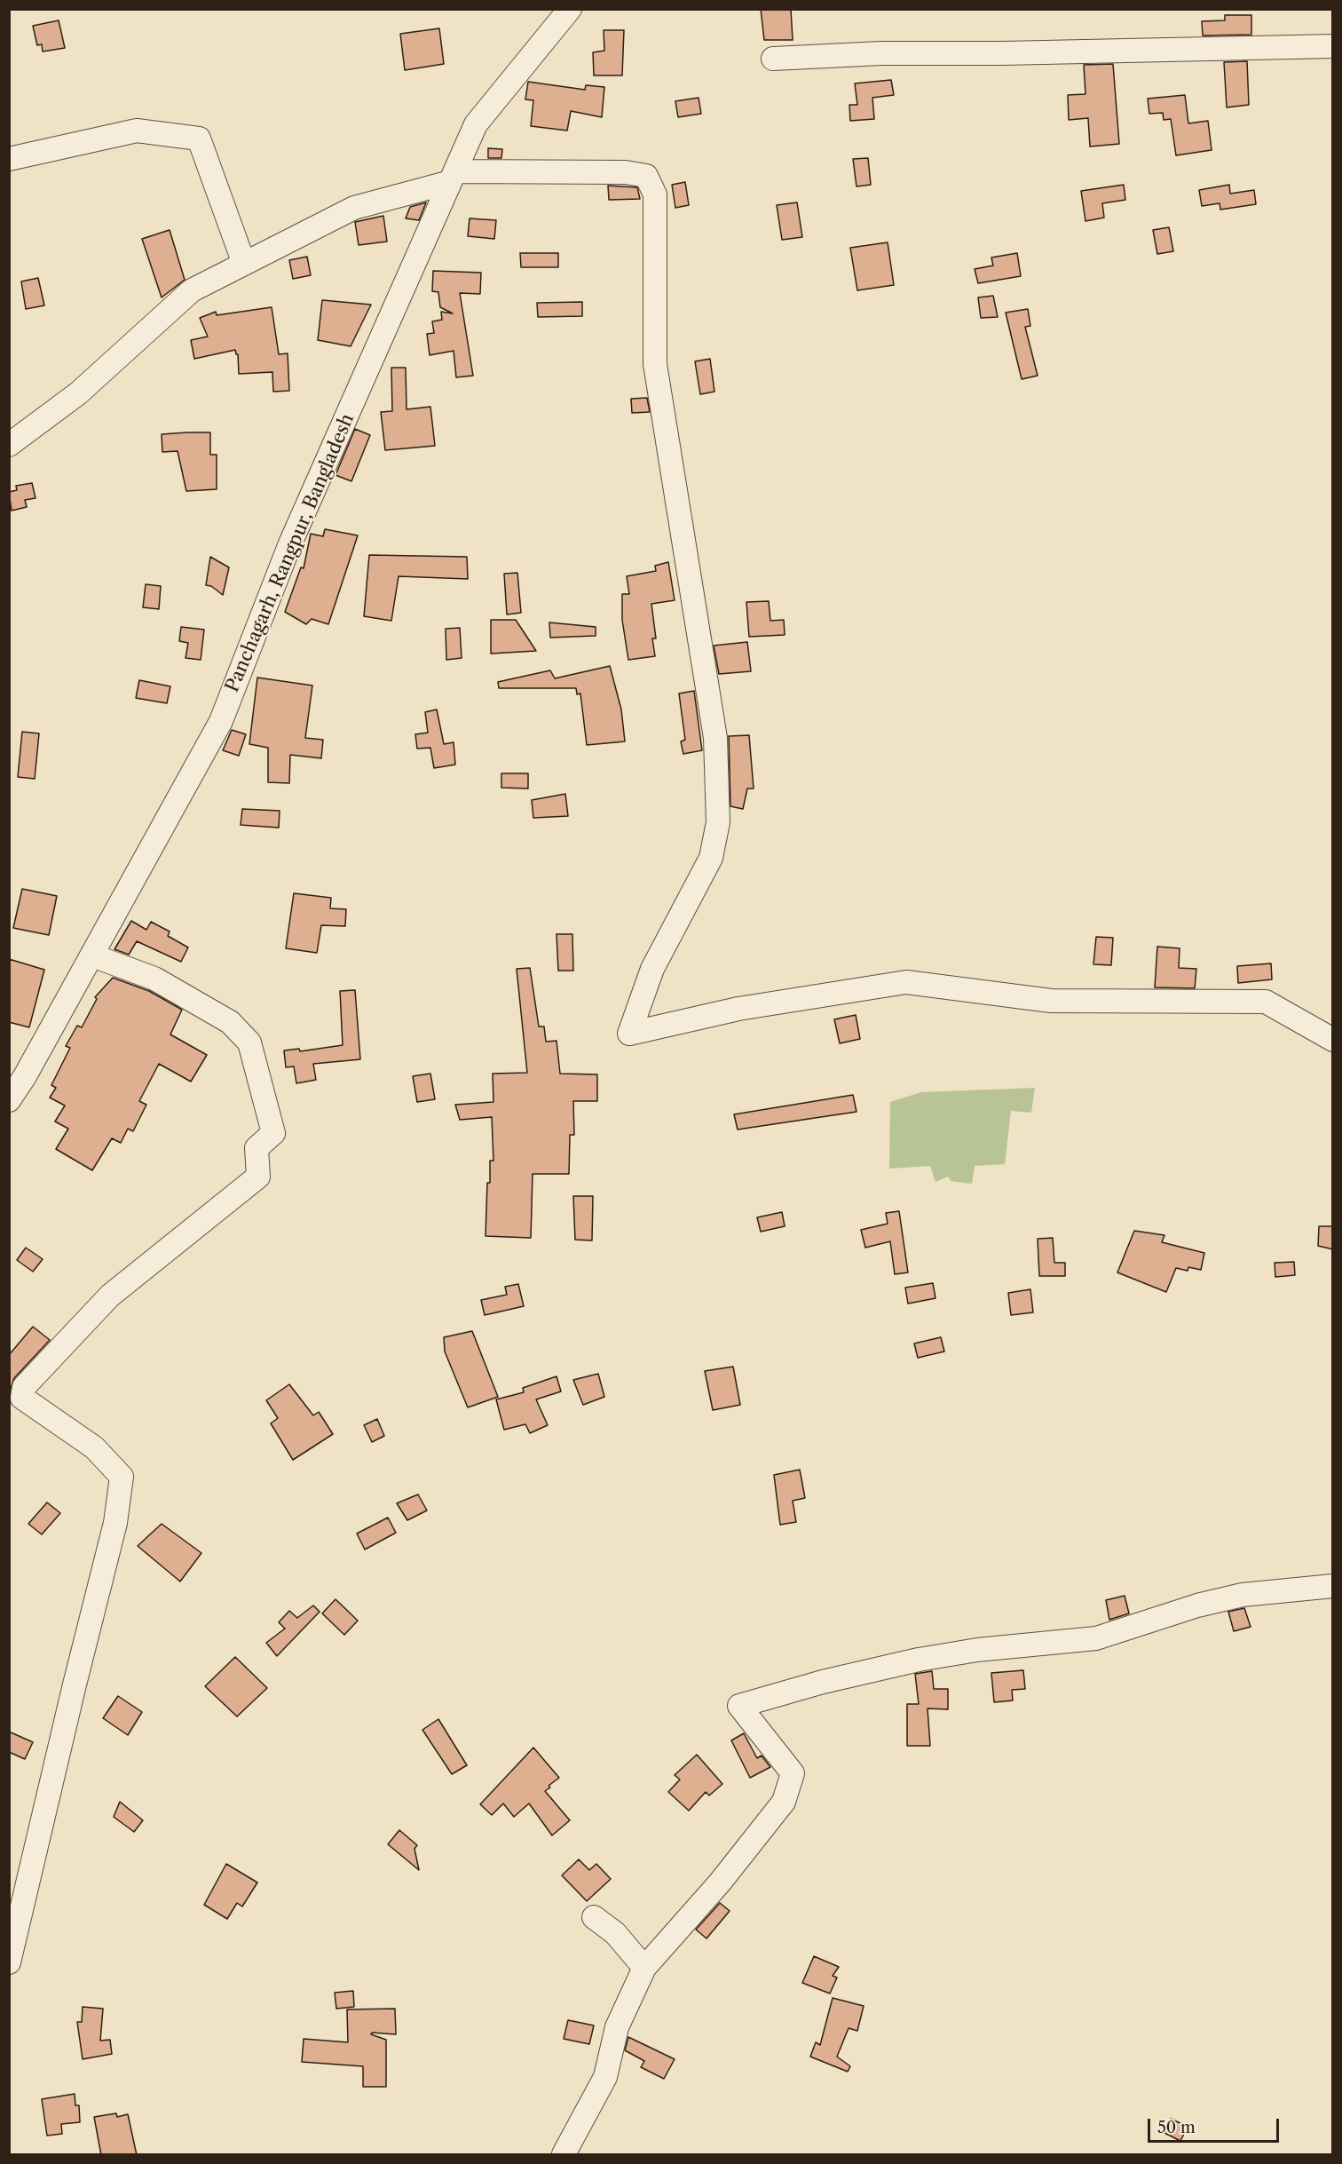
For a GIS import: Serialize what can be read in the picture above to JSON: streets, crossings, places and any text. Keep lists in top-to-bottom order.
{
  "streets": {
    "street": ["Panchagarh, Rangpur, Bangladesh"]
  },
  "scale_bar": "50 m"
}
